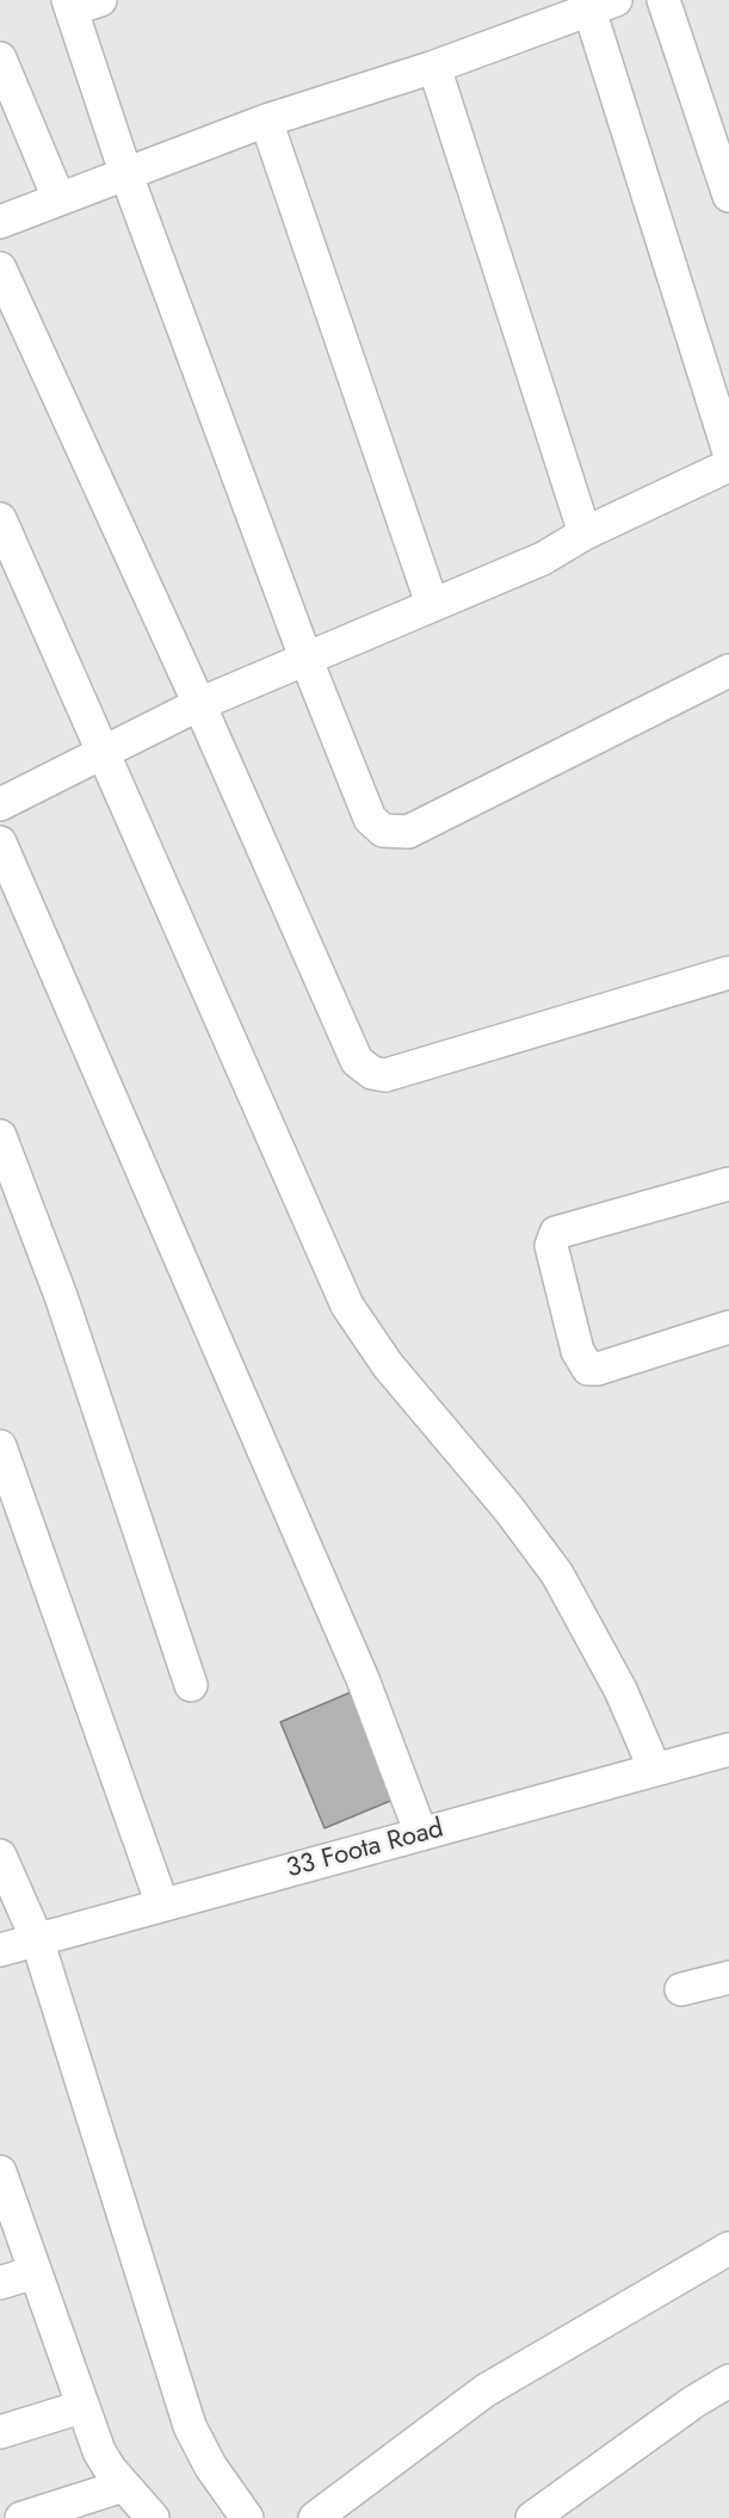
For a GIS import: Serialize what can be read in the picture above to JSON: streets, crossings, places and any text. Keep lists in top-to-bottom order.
{
  "streets": {
    "street": ["33 Foota Road"]
  }
}
